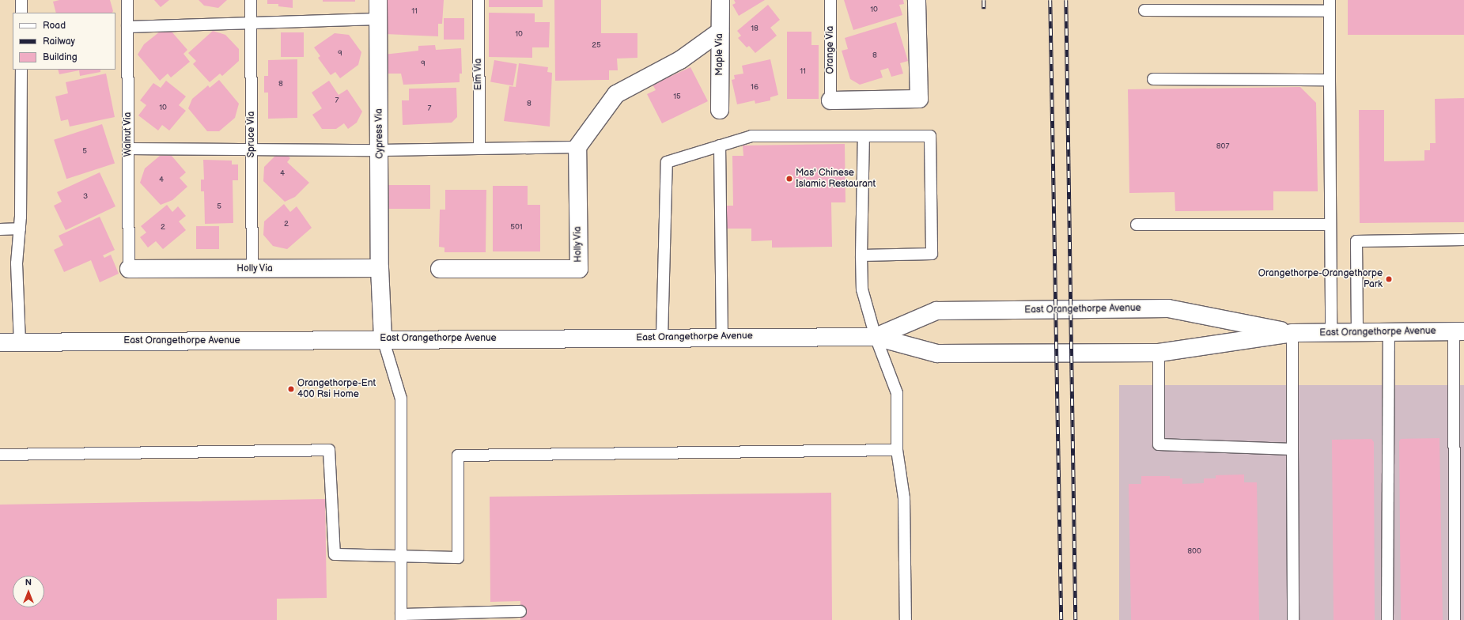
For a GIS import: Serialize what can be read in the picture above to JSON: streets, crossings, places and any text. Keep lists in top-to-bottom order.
{
  "streets": {
    "main road": [
      "Maple Via",
      "Cypress Via",
      "Holly Via",
      "East Orangethorpe Avenue"
    ],
    "lane": [
      "Orange Via",
      "Elm Via",
      "Walnut Via",
      "Spruce Via"
    ]
  },
  "crossings": [
    ["Cypress Via", "Holly Via"],
    ["Cypress Via", "East Orangethorpe Avenue"],
    ["Walnut Via", "Holly Via"],
    ["Spruce Via", "Holly Via"]
  ],
  "places": ["Mas' Chinese Islamic Restaurant", "Orangethorpe-Orangethorpe Park", "Orangethorpe-Ent 400 Rsi Home"],
  "house_numbers": [
    "10",
    "11",
    "18",
    "10",
    "25",
    "9",
    "8",
    "9",
    "11",
    "8",
    "16",
    "15",
    "7",
    "8",
    "10",
    "7",
    "807",
    "5",
    "4",
    "4",
    "3",
    "5",
    "2",
    "2",
    "501",
    "800"
  ],
  "legend": ["Road", "Railway", "Building"],
  "north": "top"
}
